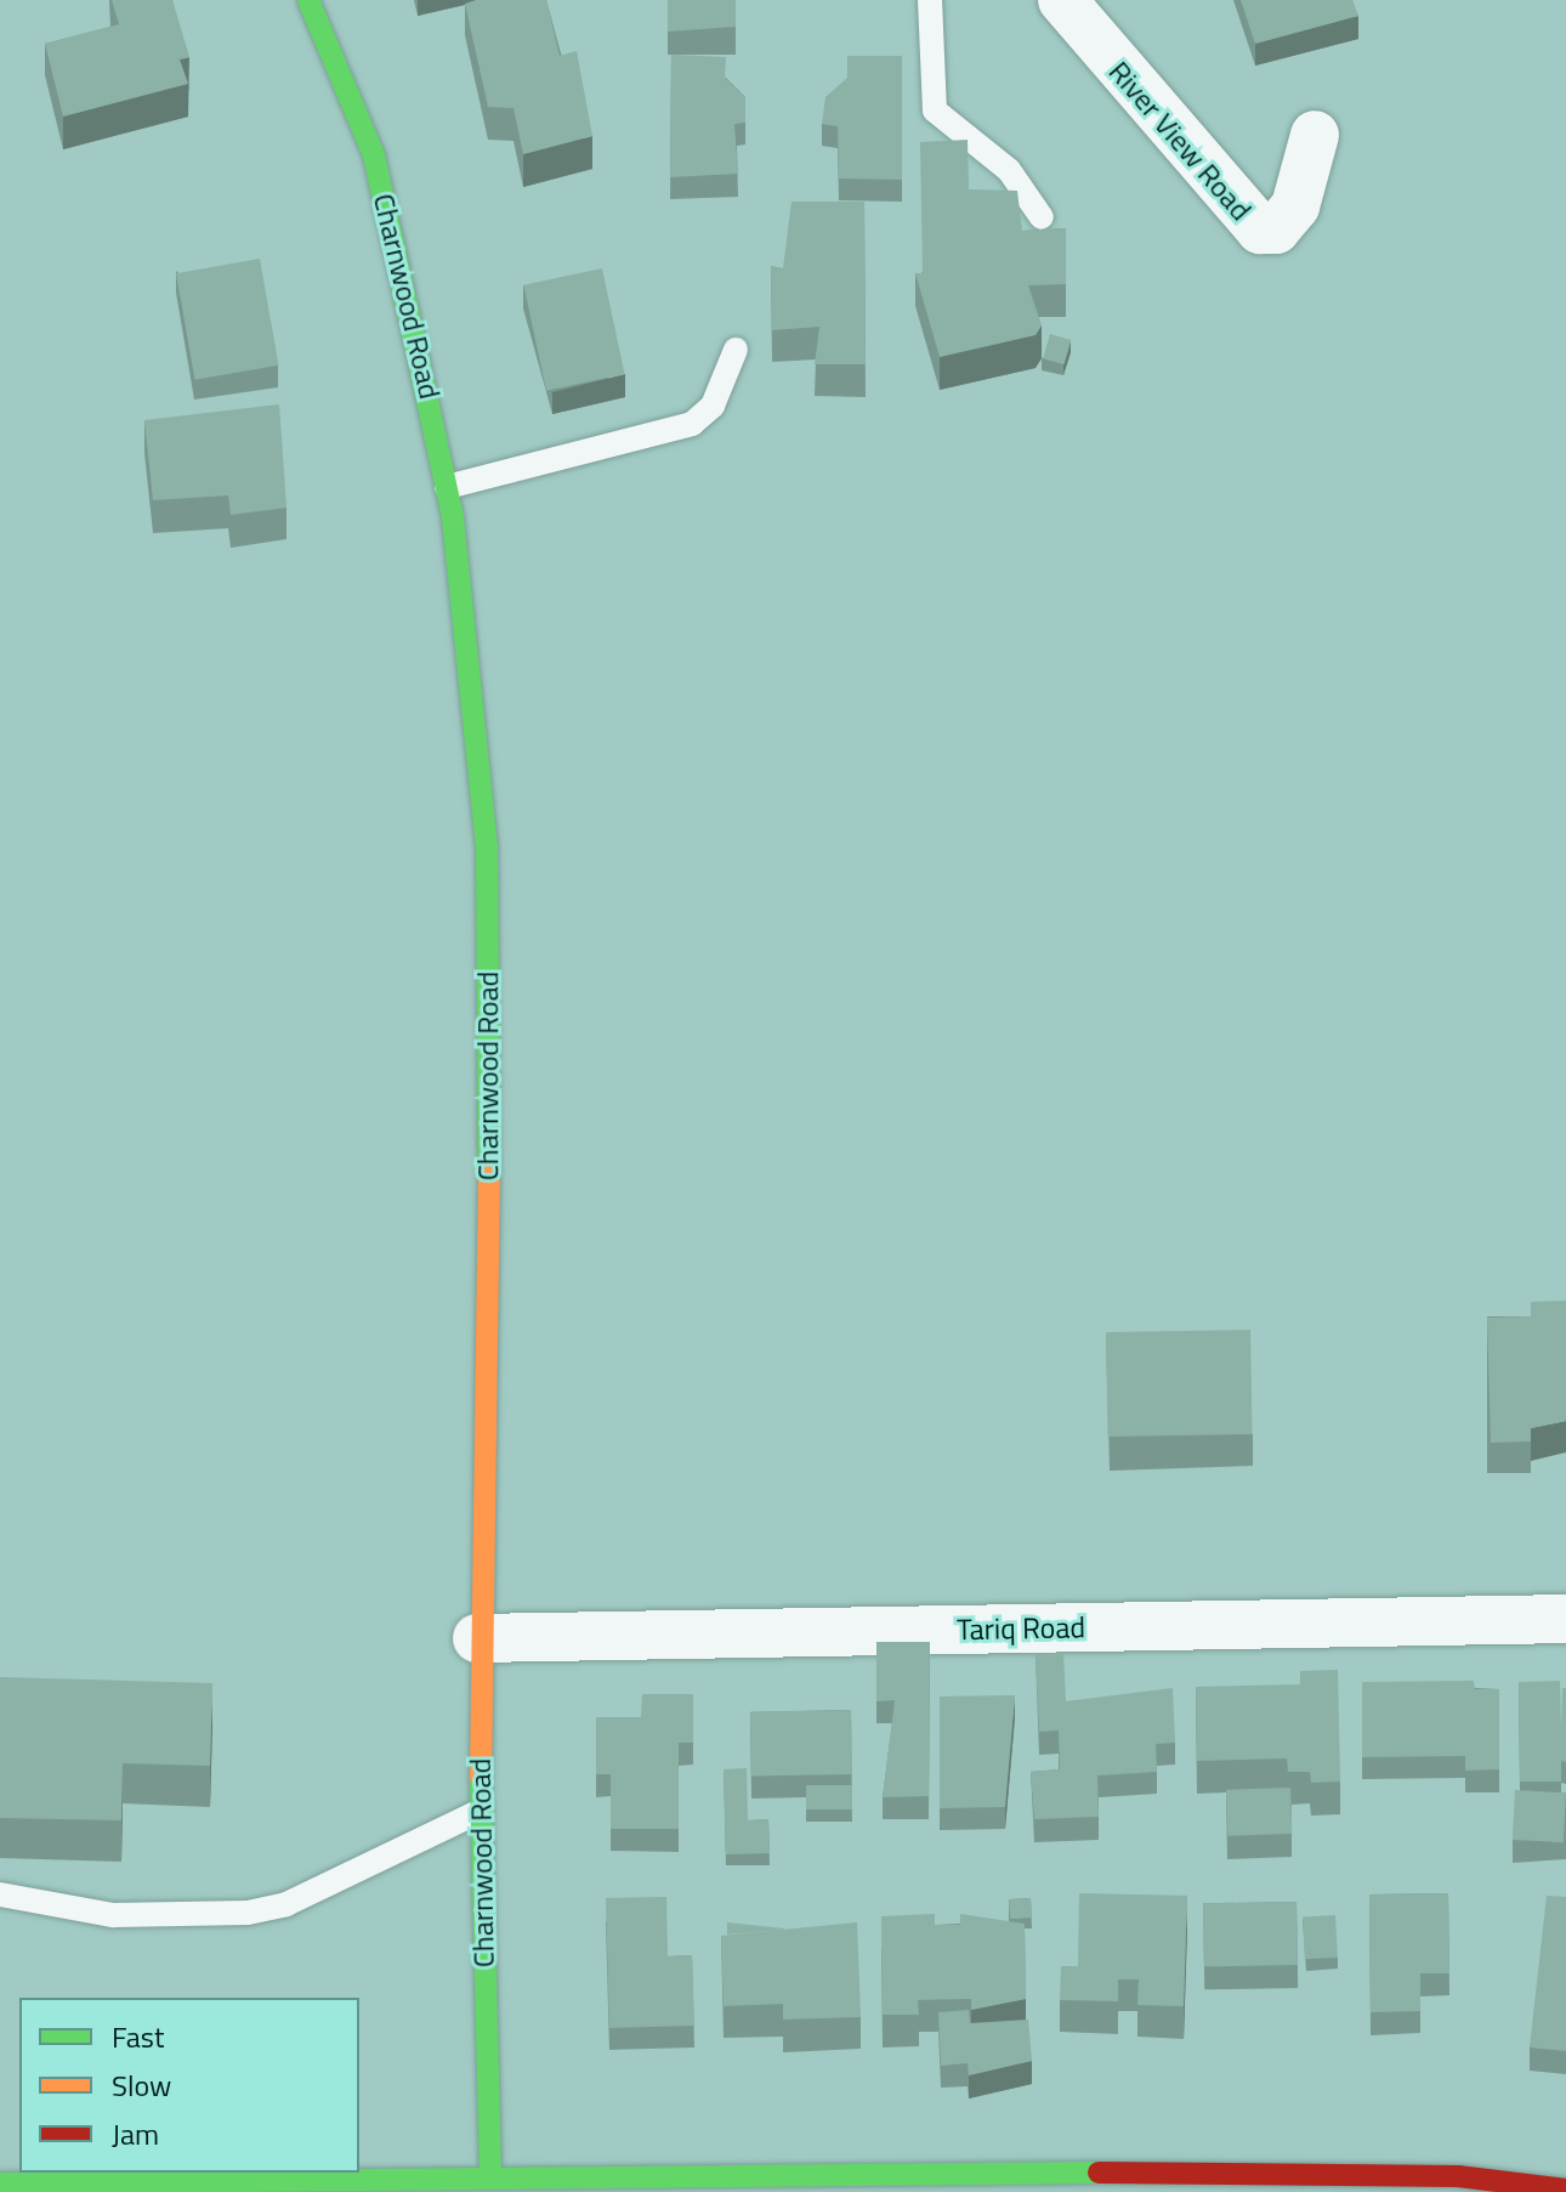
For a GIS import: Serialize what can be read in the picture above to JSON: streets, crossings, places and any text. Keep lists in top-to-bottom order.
{
  "streets": {
    "street": ["River View Road", "Charnwood Road", "Tariq Road"]
  },
  "crossings": [
    ["Charnwood Road", "Tariq Road"]
  ],
  "legend": ["Fast", "Slow", "Jam"]
}
